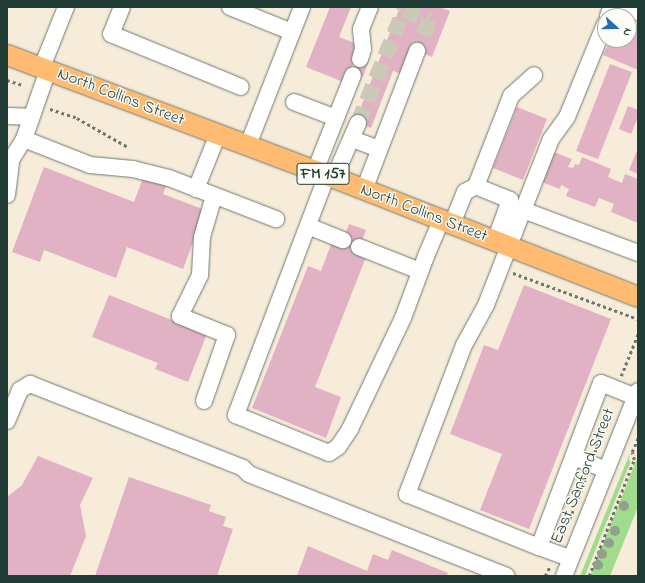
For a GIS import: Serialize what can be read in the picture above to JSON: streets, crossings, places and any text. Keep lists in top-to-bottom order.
{
  "streets": {
    "main road": ["North Collins Street", "FM 157"],
    "street": ["East Sanford Street"]
  },
  "north": "right"
}
